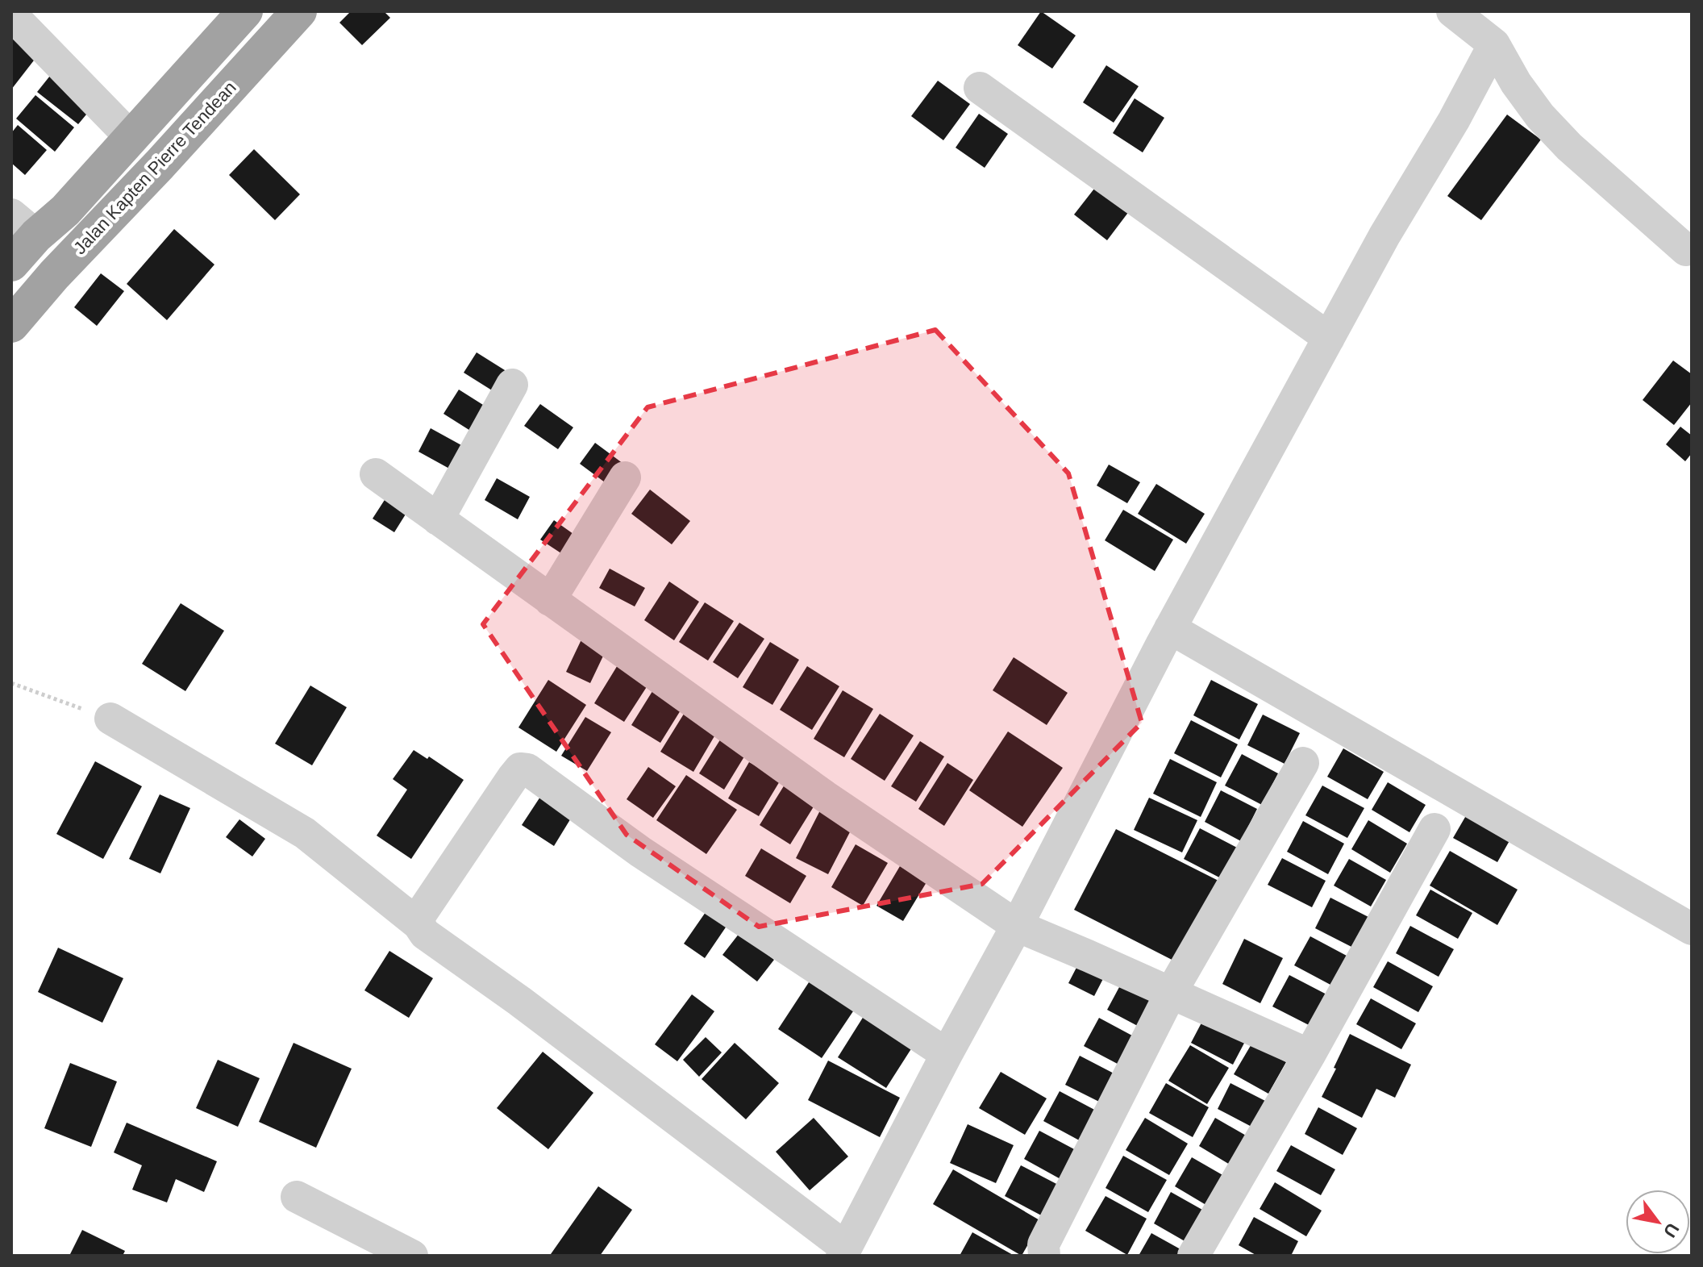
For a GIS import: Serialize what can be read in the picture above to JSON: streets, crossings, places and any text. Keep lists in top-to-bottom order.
{
  "streets": {
    "highway": ["Jalan Kapten Pierre Tendean"]
  },
  "north": "bottom right"
}
